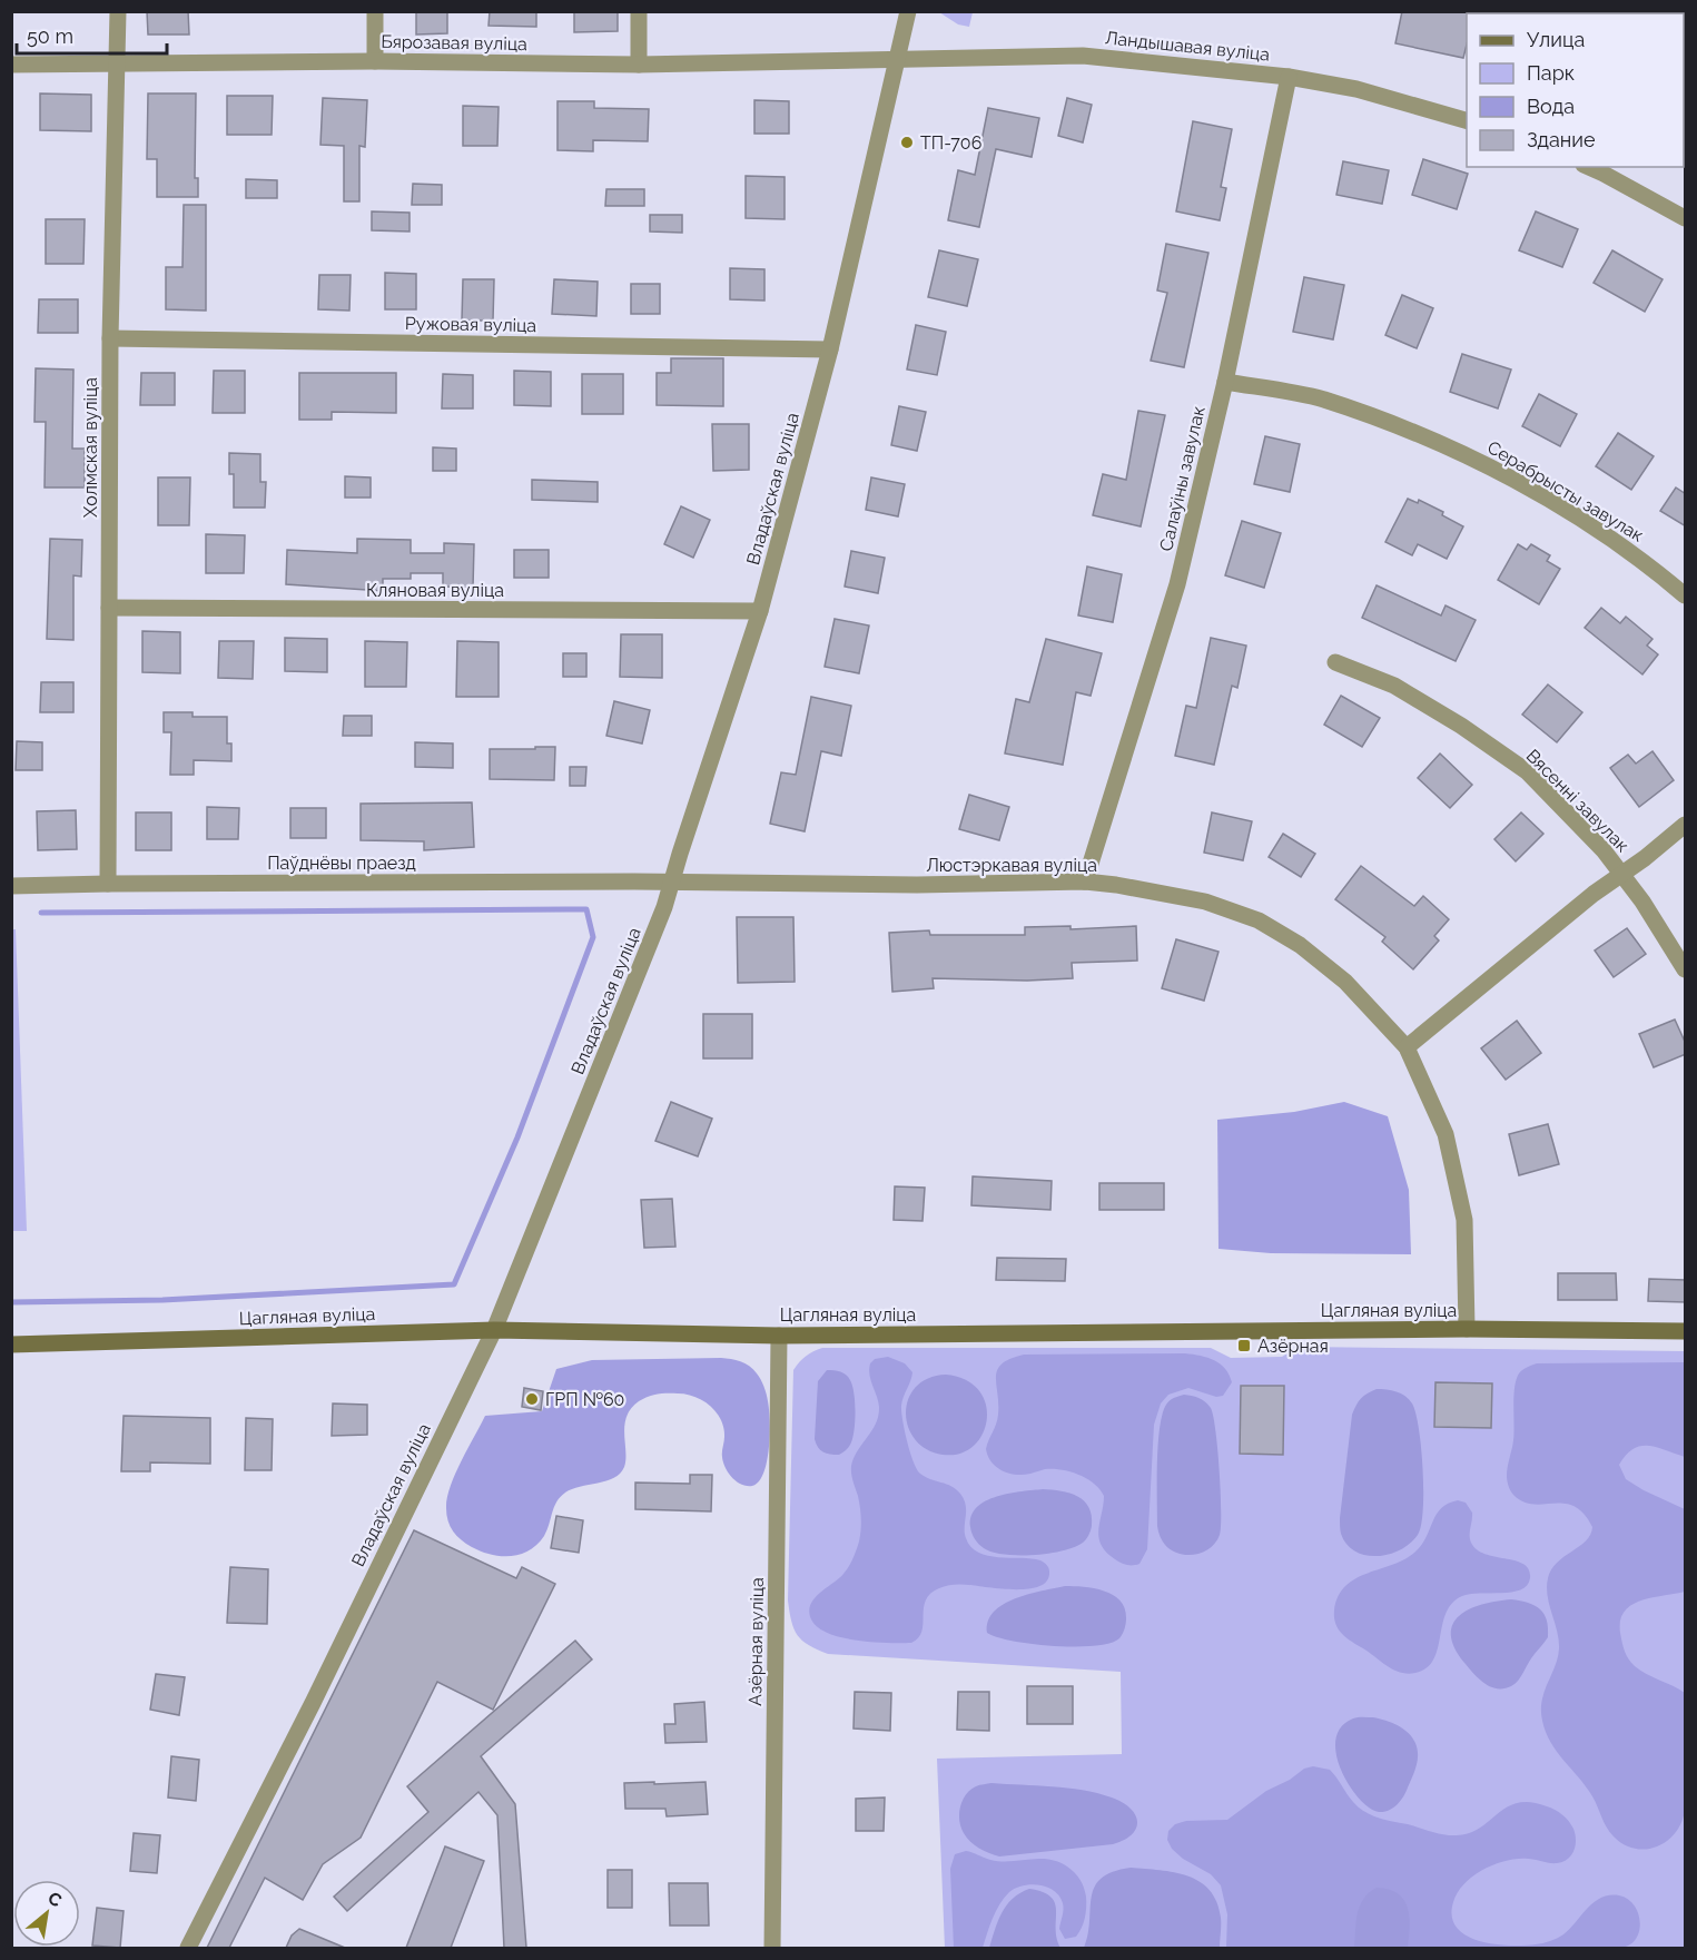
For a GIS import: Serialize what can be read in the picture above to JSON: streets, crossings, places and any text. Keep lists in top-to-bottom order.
{
  "streets": {
    "street": [
      "Бярозавая вуліца",
      "Ландышавая вуліца",
      "Ружовая вуліца",
      "Холмская вуліца",
      "Салаўіны завулак",
      "Владаўская вуліца",
      "Серабрысты завулак",
      "Кляновая вуліца",
      "Вясенні завулак",
      "Паўднёвы праезд",
      "Люстэркавая вуліца",
      "Цагляная вуліца",
      "Азёрная вуліца"
    ]
  },
  "crossings": [
    ["Бярозавая вуліца", "Ландышавая вуліца"],
    ["Бярозавая вуліца", "Холмская вуліца"],
    ["Бярозавая вуліца", "Владаўская вуліца"],
    ["Ландышавая вуліца", "Салаўіны завулак"],
    ["Ландышавая вуліца", "Владаўская вуліца"],
    ["Ружовая вуліца", "Холмская вуліца"],
    ["Ружовая вуліца", "Владаўская вуліца"],
    ["Холмская вуліца", "Кляновая вуліца"],
    ["Холмская вуліца", "Паўднёвы праезд"],
    ["Салаўіны завулак", "Серабрысты завулак"],
    ["Салаўіны завулак", "Люстэркавая вуліца"],
    ["Владаўская вуліца", "Кляновая вуліца"],
    ["Владаўская вуліца", "Паўднёвы праезд"],
    ["Владаўская вуліца", "Люстэркавая вуліца"],
    ["Владаўская вуліца", "Цагляная вуліца"],
    ["Паўднёвы праезд", "Люстэркавая вуліца"],
    ["Люстэркавая вуліца", "Цагляная вуліца"],
    ["Цагляная вуліца", "Азёрная вуліца"]
  ],
  "places": {
    "other": ["ТП-706", "ГРП №60"],
    "transit": ["Азёрная"]
  },
  "legend": [
    "Улица",
    "Парк",
    "Вода",
    "Здание"
  ],
  "scale_bar": "50 m",
  "north": "top right"
}
